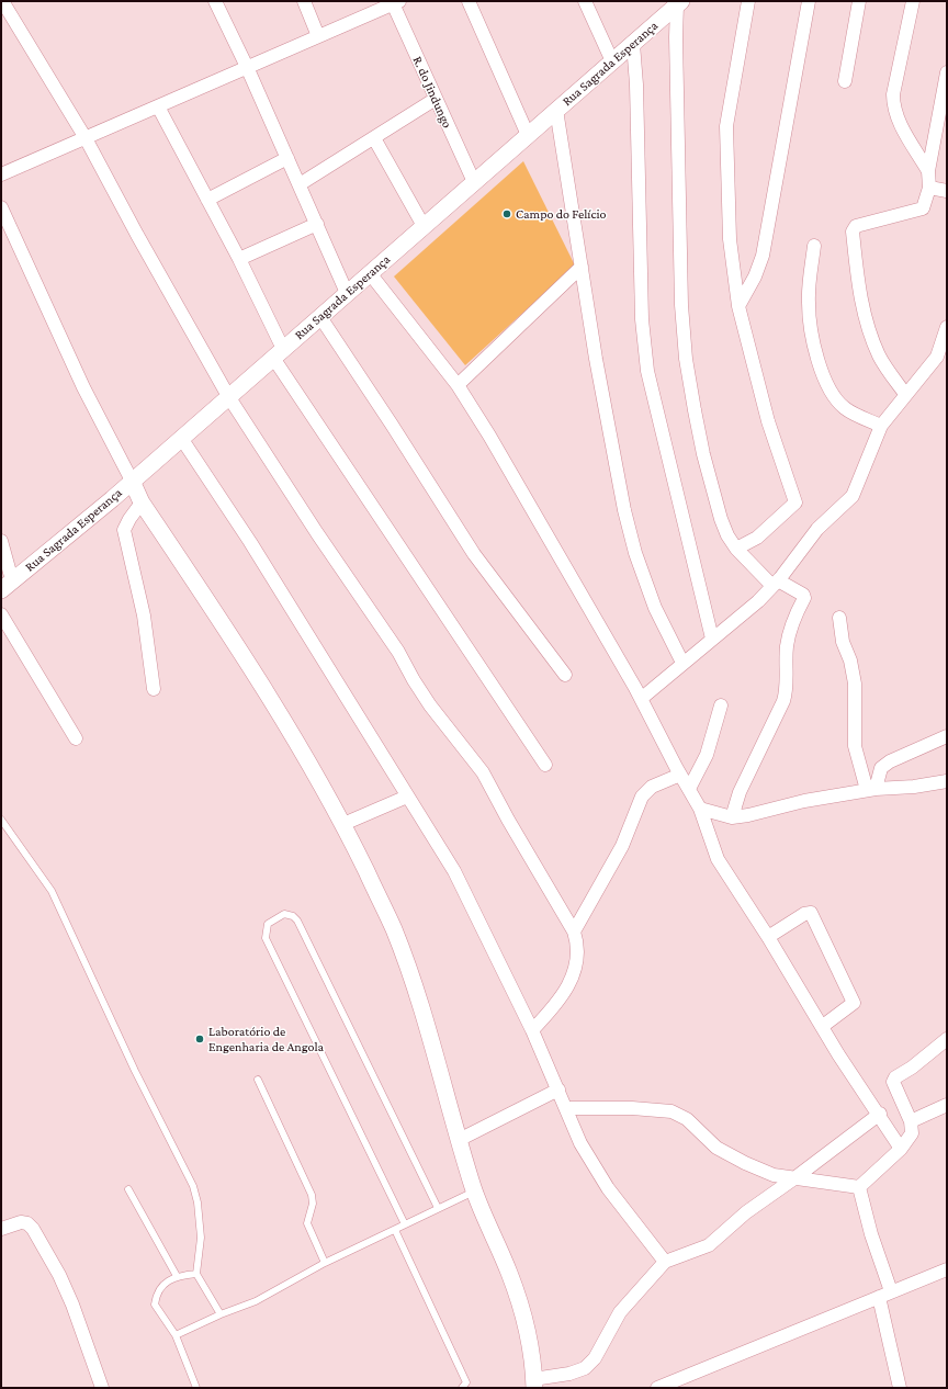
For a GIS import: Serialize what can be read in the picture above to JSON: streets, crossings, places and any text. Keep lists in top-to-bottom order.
{
  "streets": {
    "street": ["Rua Sagrada Esperança", "R. do Jindungo"]
  },
  "crossings": [
    ["Rua Sagrada Esperança", "R. do Jindungo"]
  ],
  "places": ["Campo do Felício", "Laboratório de Engenharia de Angola"]
}
